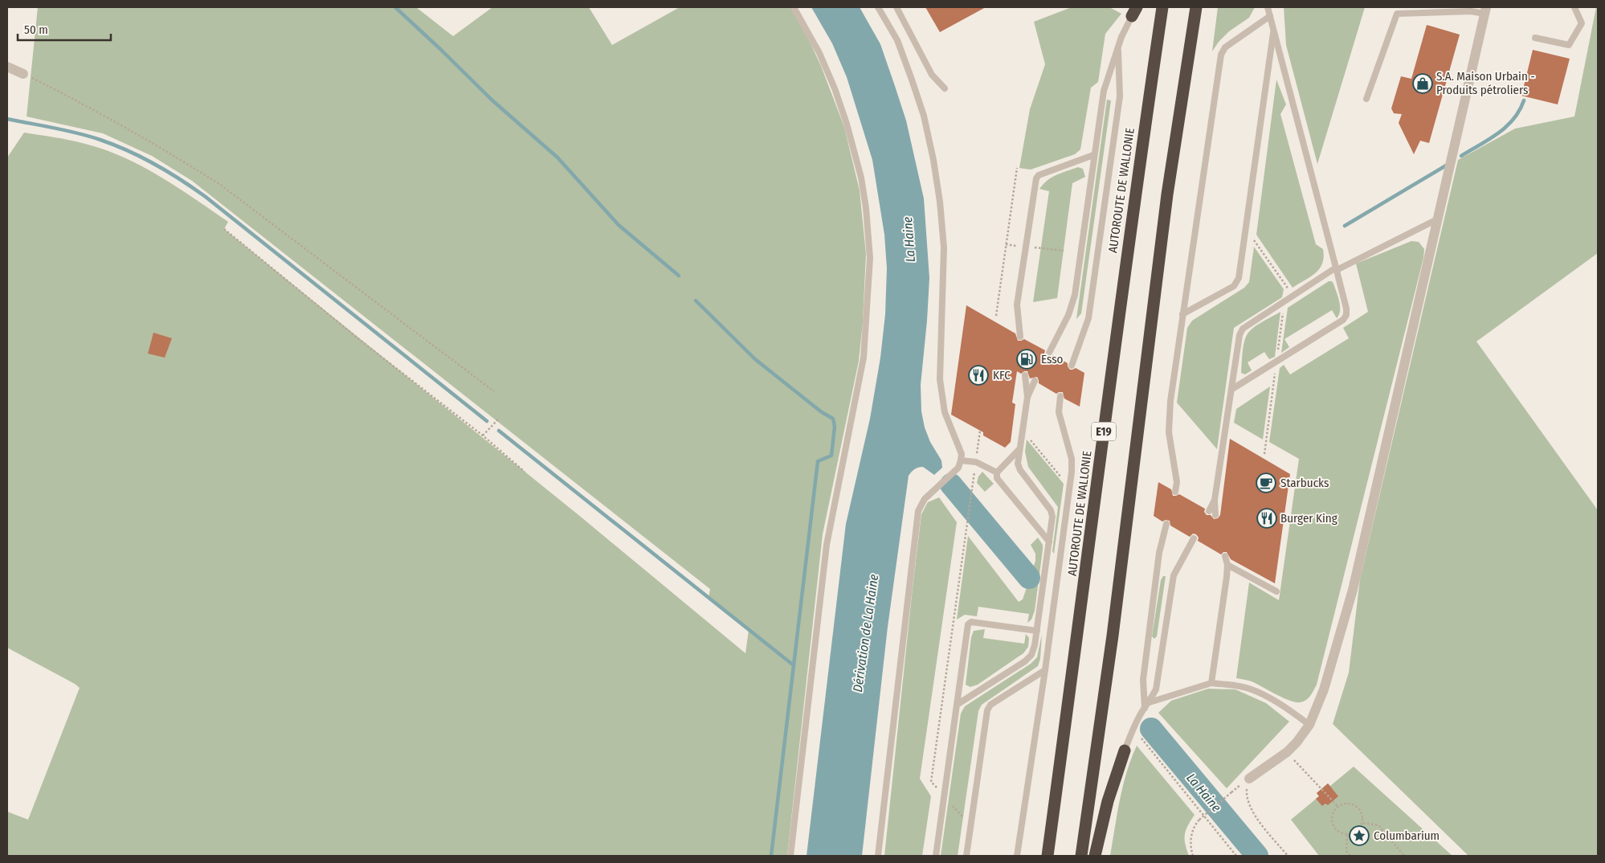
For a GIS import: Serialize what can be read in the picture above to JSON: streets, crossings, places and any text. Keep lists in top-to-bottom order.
{
  "streets": {
    "highway": ["AUTOROUTE DE WALLONIE", "E19"]
  },
  "water": ["La Haine", "Dérivation de La Haine"],
  "places": {
    "shop": ["S.A. Maison Urbain - Produits pétroliers"],
    "fuel station": ["Esso"],
    "restaurant": ["KFC", "Burger King"],
    "cafe": ["Starbucks"],
    "place": ["Columbarium"]
  },
  "scale_bar": "50 m"
}
